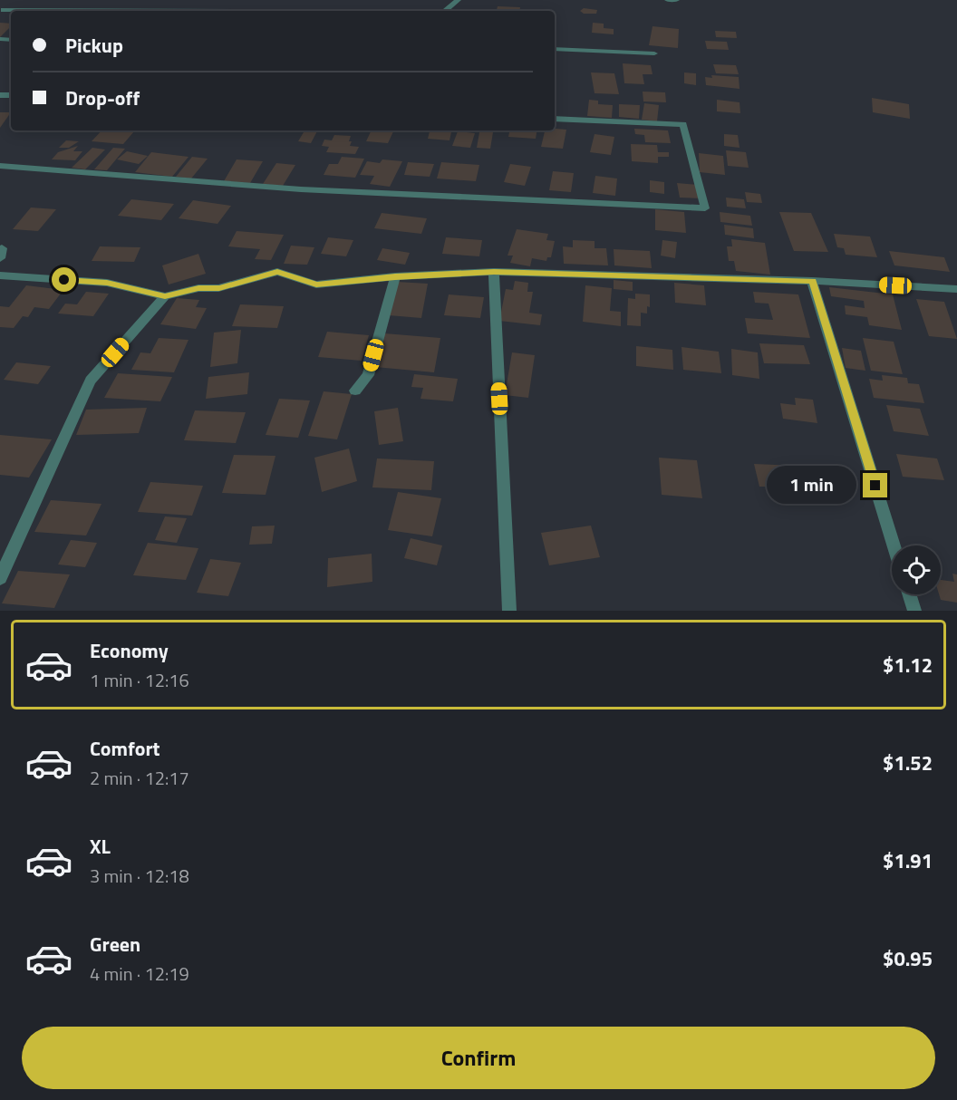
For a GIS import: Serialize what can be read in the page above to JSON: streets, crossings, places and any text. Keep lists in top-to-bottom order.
{
  "page": {
    "banner": ["Pickup", "Drop-off"],
    "bubble": "1 min",
    "list": [
      {
        "name": "Economy",
        "note": "1 min · 12:16",
        "value": "$1.12"
      },
      {
        "name": "Comfort",
        "note": "2 min · 12:17",
        "value": "$1.52"
      },
      {
        "name": "XL",
        "note": "3 min · 12:18",
        "value": "$1.91"
      },
      {
        "name": "Green",
        "note": "4 min · 12:19",
        "value": "$0.95"
      }
    ],
    "buttons": "Confirm"
  }
}
